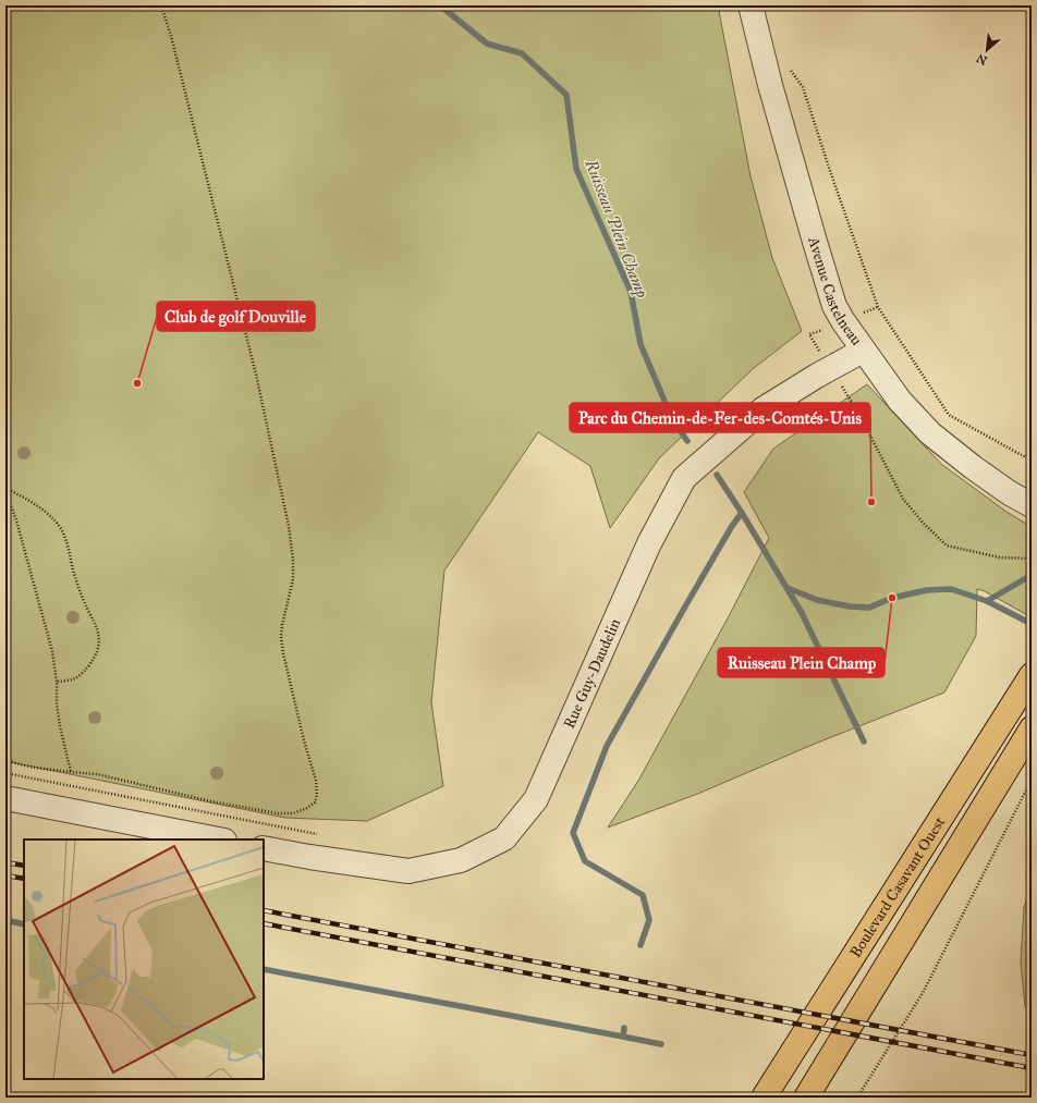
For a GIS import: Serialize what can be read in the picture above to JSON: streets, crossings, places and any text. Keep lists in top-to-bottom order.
{
  "streets": {
    "main road": ["Boulevard Casavant Ouest"],
    "street": ["Avenue Castelneau", "Rue Guy-Daudelin"]
  },
  "crossings": [
    ["Avenue Castelneau", "Rue Guy-Daudelin"]
  ],
  "water": ["Ruisseau Plein Champ"],
  "places": ["Club de golf Douville", "Parc du Chemin-de-Fer-des-Comtés-Unis", "Ruisseau Plein Champ"],
  "north": "bottom left"
}
